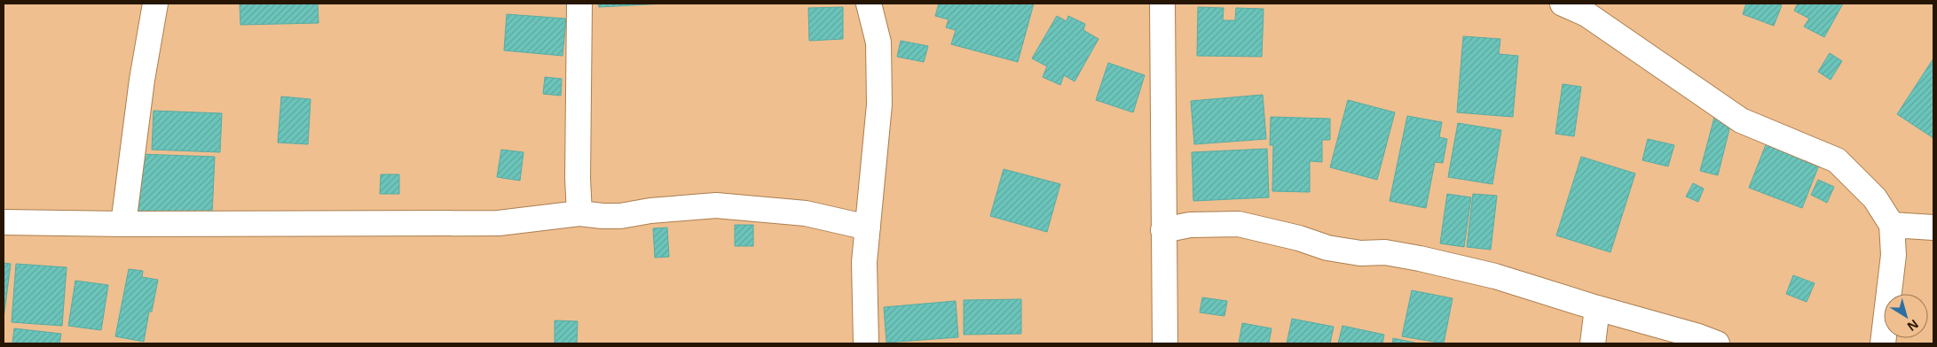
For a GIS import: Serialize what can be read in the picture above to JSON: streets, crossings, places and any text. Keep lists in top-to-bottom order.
{
  "north": "bottom right"
}
